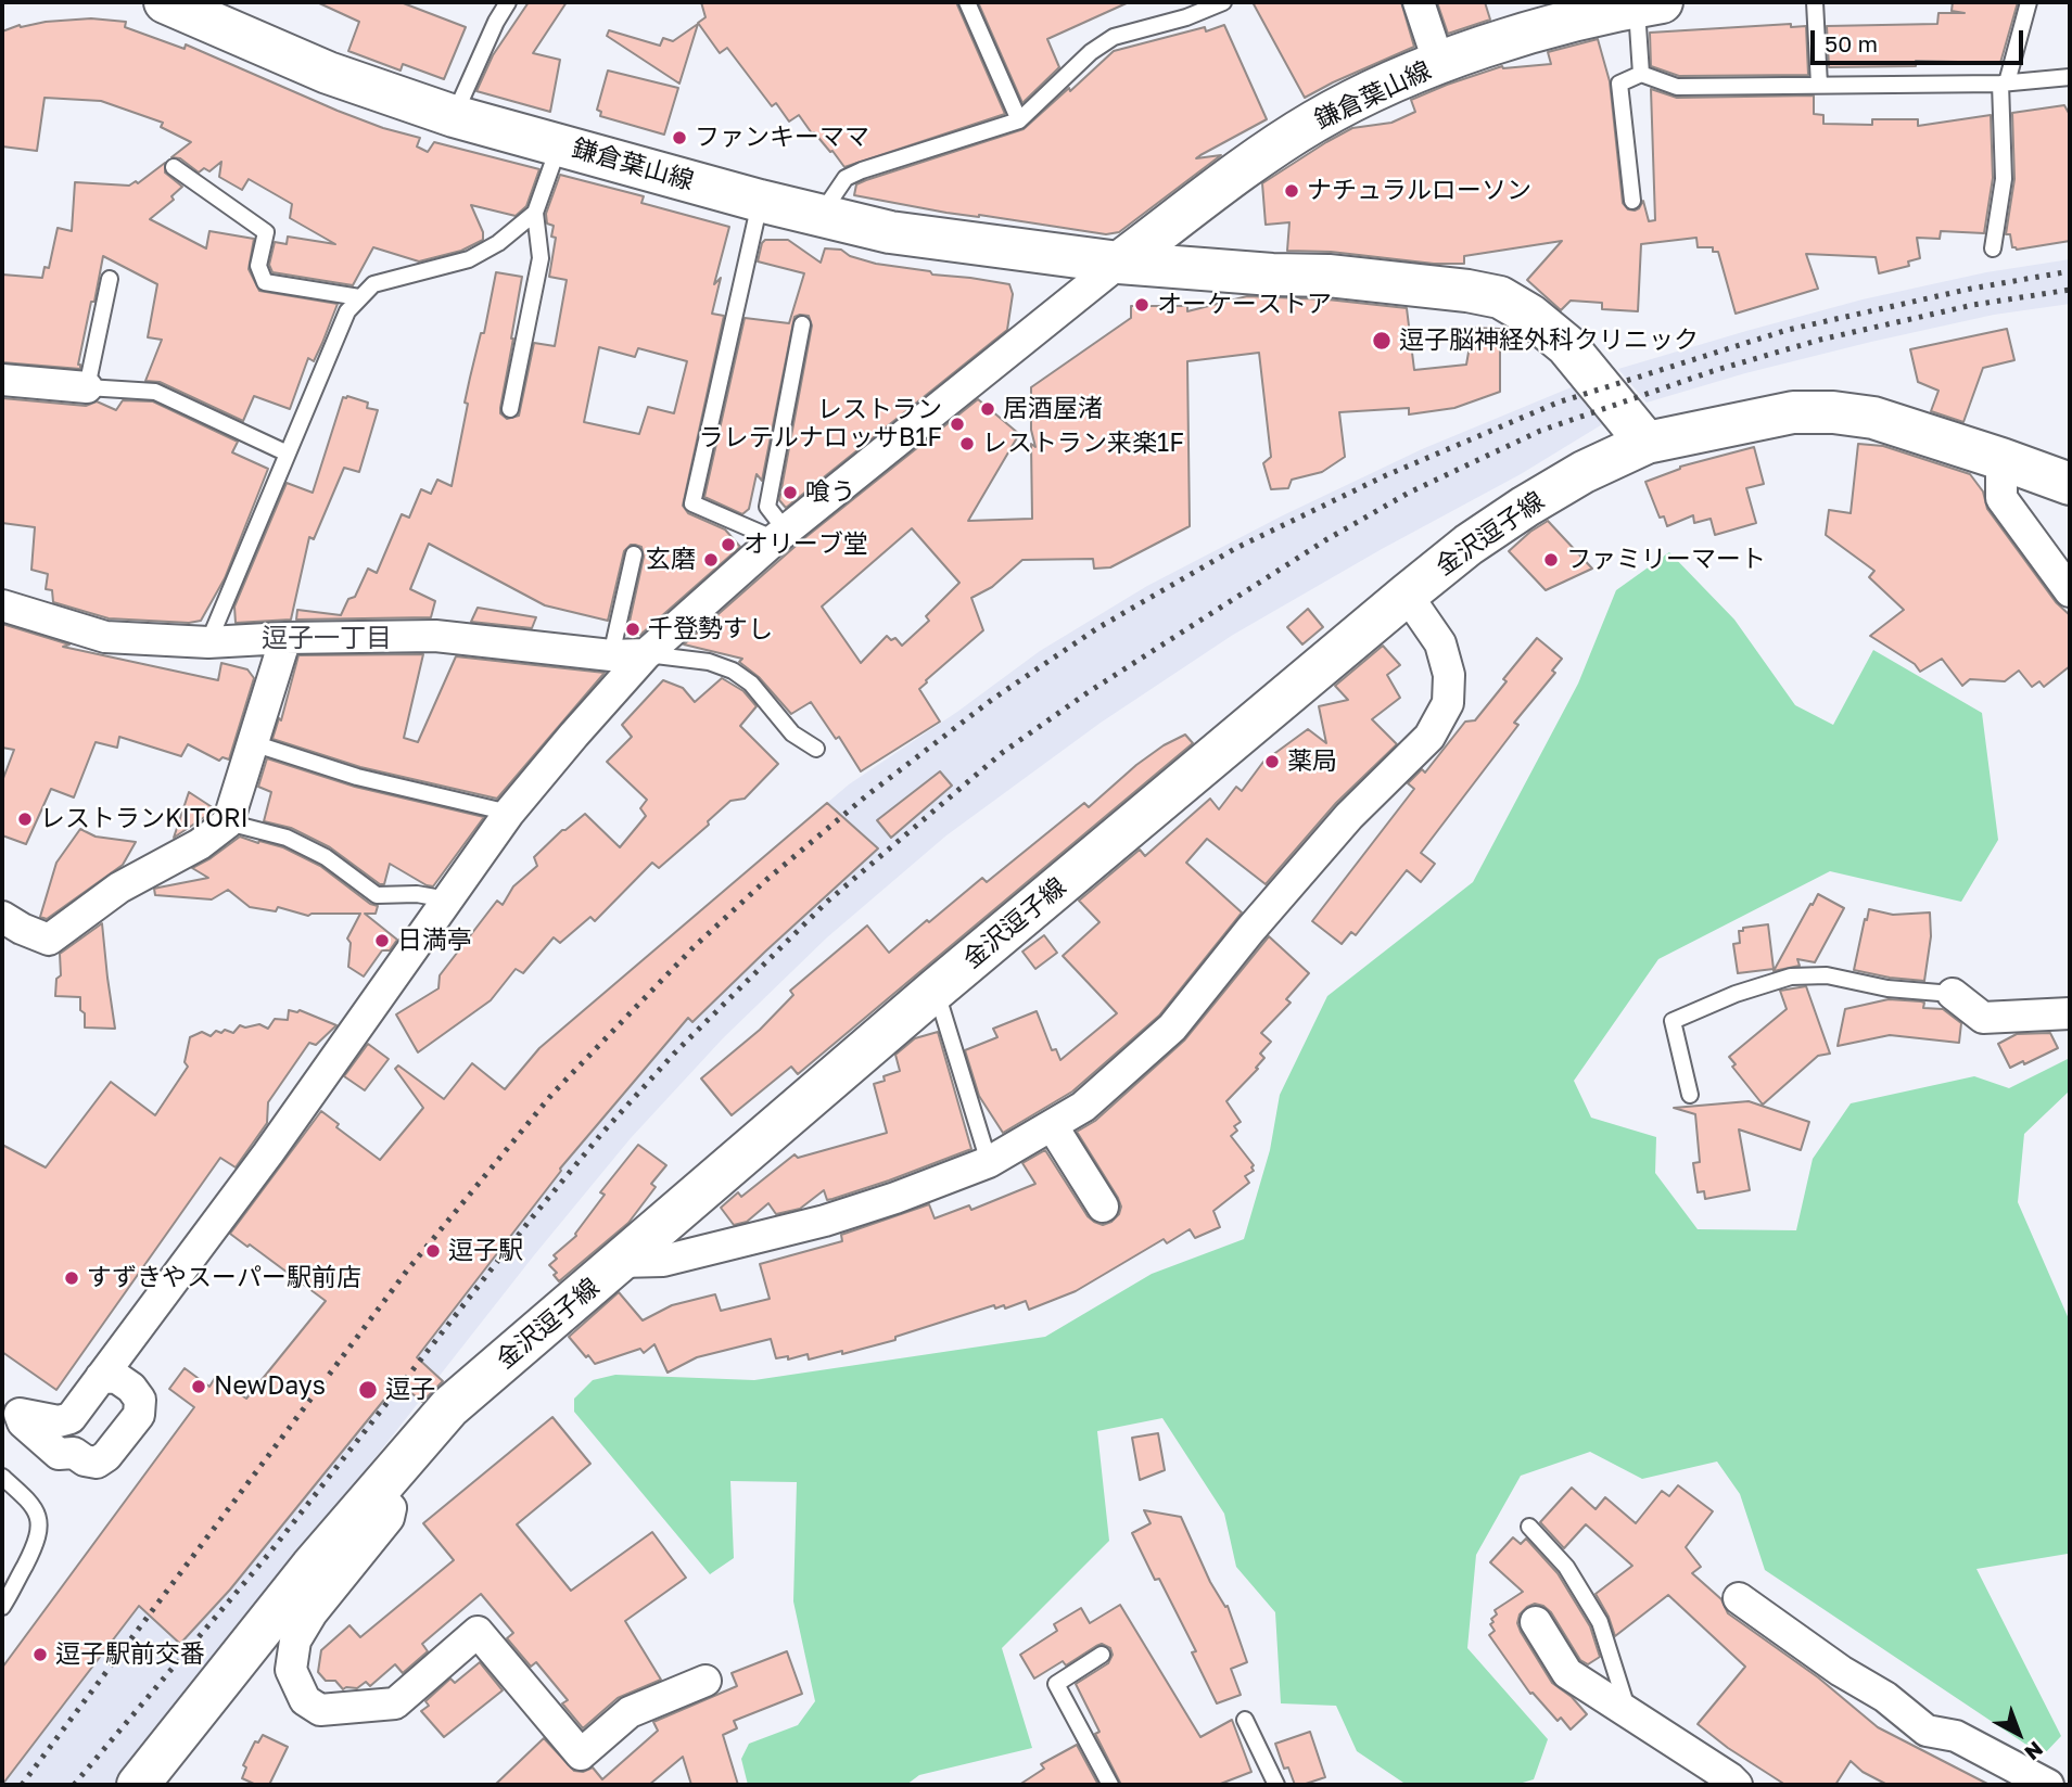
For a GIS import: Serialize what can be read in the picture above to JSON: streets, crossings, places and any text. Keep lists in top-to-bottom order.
{
  "streets": {
    "main road": ["鎌倉葉山線", "金沢逗子線"]
  },
  "crossings": [
    ["鎌倉葉山線", "金沢逗子線"]
  ],
  "districts": ["逗子一丁目"],
  "places": [
    "ファンキーママ",
    "ナチュラルローソン",
    "オーケーストア",
    "逗子脳神経外科クリニック",
    "居酒屋渚",
    "レストラン ラレテルナロッサB1F",
    "レストラン来楽1F",
    "喰う",
    "オリーブ堂",
    "玄磨",
    "ファミリーマート",
    "千登勢すし",
    "薬局",
    "レストランKITORI",
    "日満亭",
    "逗子駅",
    "すずきやスーパー駅前店",
    "NewDays",
    "逗子",
    "逗子駅前交番"
  ],
  "scale_bar": "50 m",
  "north": "bottom right"
}
